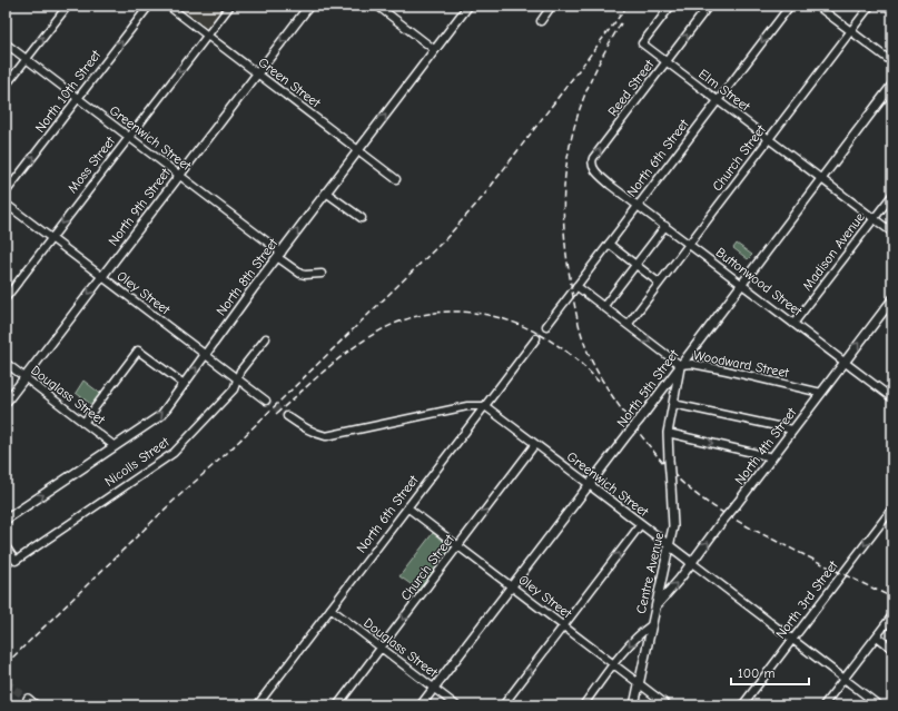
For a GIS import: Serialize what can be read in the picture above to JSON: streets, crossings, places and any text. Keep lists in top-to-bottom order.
{
  "streets": {
    "main road": [
      "Greenwich Street",
      "North 9th Street",
      "North 8th Street",
      "North 5th Street",
      "North 4th Street",
      "Centre Avenue"
    ],
    "street": [
      "Green Street",
      "Reed Street",
      "Elm Street",
      "North 10th Street",
      "North 6th Street",
      "Church Street",
      "Moss Street",
      "Madison Avenue",
      "Buttonwood Street",
      "Oley Street",
      "Woodward Street",
      "Douglass Street",
      "Nicolls Street",
      "North 3rd Street"
    ]
  },
  "crossings": [
    ["Green Street", "Moss Street"],
    ["Green Street", "North 9th Street"],
    ["Green Street", "North 8th Street"],
    ["Reed Street", "Elm Street"],
    ["Reed Street", "Buttonwood Street"],
    ["Elm Street", "North 6th Street"],
    ["Elm Street", "Church Street"],
    ["Elm Street", "Madison Avenue"],
    ["Elm Street", "North 5th Street"],
    ["North 10th Street", "Greenwich Street"],
    ["Greenwich Street", "North 6th Street"],
    ["Greenwich Street", "Church Street"],
    ["Greenwich Street", "Moss Street"],
    ["Greenwich Street", "North 9th Street"],
    ["Greenwich Street", "North 8th Street"],
    ["Greenwich Street", "North 5th Street"],
    ["Greenwich Street", "North 4th Street"],
    ["Greenwich Street", "Centre Avenue"],
    ["Greenwich Street", "North 3rd Street"],
    ["North 6th Street", "Buttonwood Street"],
    ["North 6th Street", "Oley Street"],
    ["North 6th Street", "Woodward Street"],
    ["North 6th Street", "Douglass Street"],
    ["Church Street", "Buttonwood Street"],
    ["Church Street", "Oley Street"],
    ["Church Street", "Woodward Street"],
    ["Church Street", "Douglass Street"],
    ["Moss Street", "Oley Street"],
    ["North 9th Street", "Oley Street"],
    ["North 9th Street", "Douglass Street"],
    ["Madison Avenue", "Buttonwood Street"],
    ["North 8th Street", "Oley Street"],
    ["North 8th Street", "Douglass Street"],
    ["Buttonwood Street", "North 5th Street"],
    ["Buttonwood Street", "North 4th Street"],
    ["Oley Street", "North 5th Street"],
    ["Oley Street", "Nicolls Street"],
    ["Oley Street", "Centre Avenue"],
    ["Woodward Street", "North 5th Street"],
    ["Woodward Street", "North 4th Street"],
    ["Woodward Street", "Centre Avenue"],
    ["North 5th Street", "Douglass Street"],
    ["North 5th Street", "Centre Avenue"],
    ["North 4th Street", "Centre Avenue"]
  ],
  "one_way": [
    "Reed Street",
    "North 10th Street",
    "Moss Street",
    "North 9th Street",
    "North 8th Street",
    "North 4th Street",
    "North 3rd Street"
  ],
  "scale_bar": "100 m"
}
